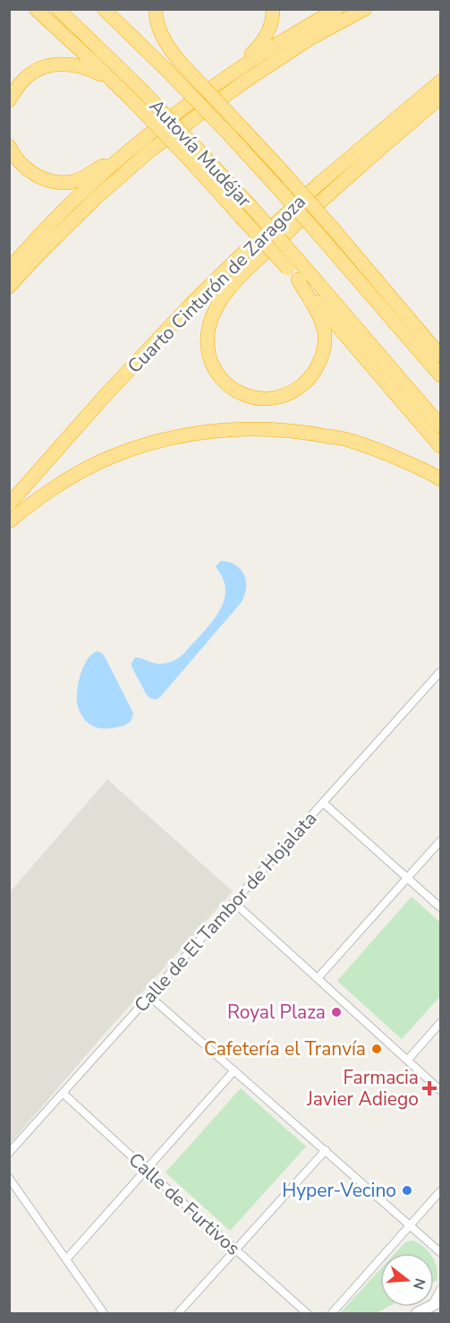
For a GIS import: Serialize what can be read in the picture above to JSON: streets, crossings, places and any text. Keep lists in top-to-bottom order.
{
  "streets": {
    "highway": ["Autovía Mudéjar", "Cuarto Cinturón de Zaragoza"],
    "street": ["Calle de El Tambor de Hojalata", "Calle de Furtivos"]
  },
  "crossings": [
    ["Calle de El Tambor de Hojalata", "Calle de Furtivos"]
  ],
  "places": {
    "other": ["Royal Plaza", "Cafetería el Tranvía", "Hyper-Vecino"],
    "health": ["Farmacia Javier Adiego"]
  },
  "north": "right"
}
